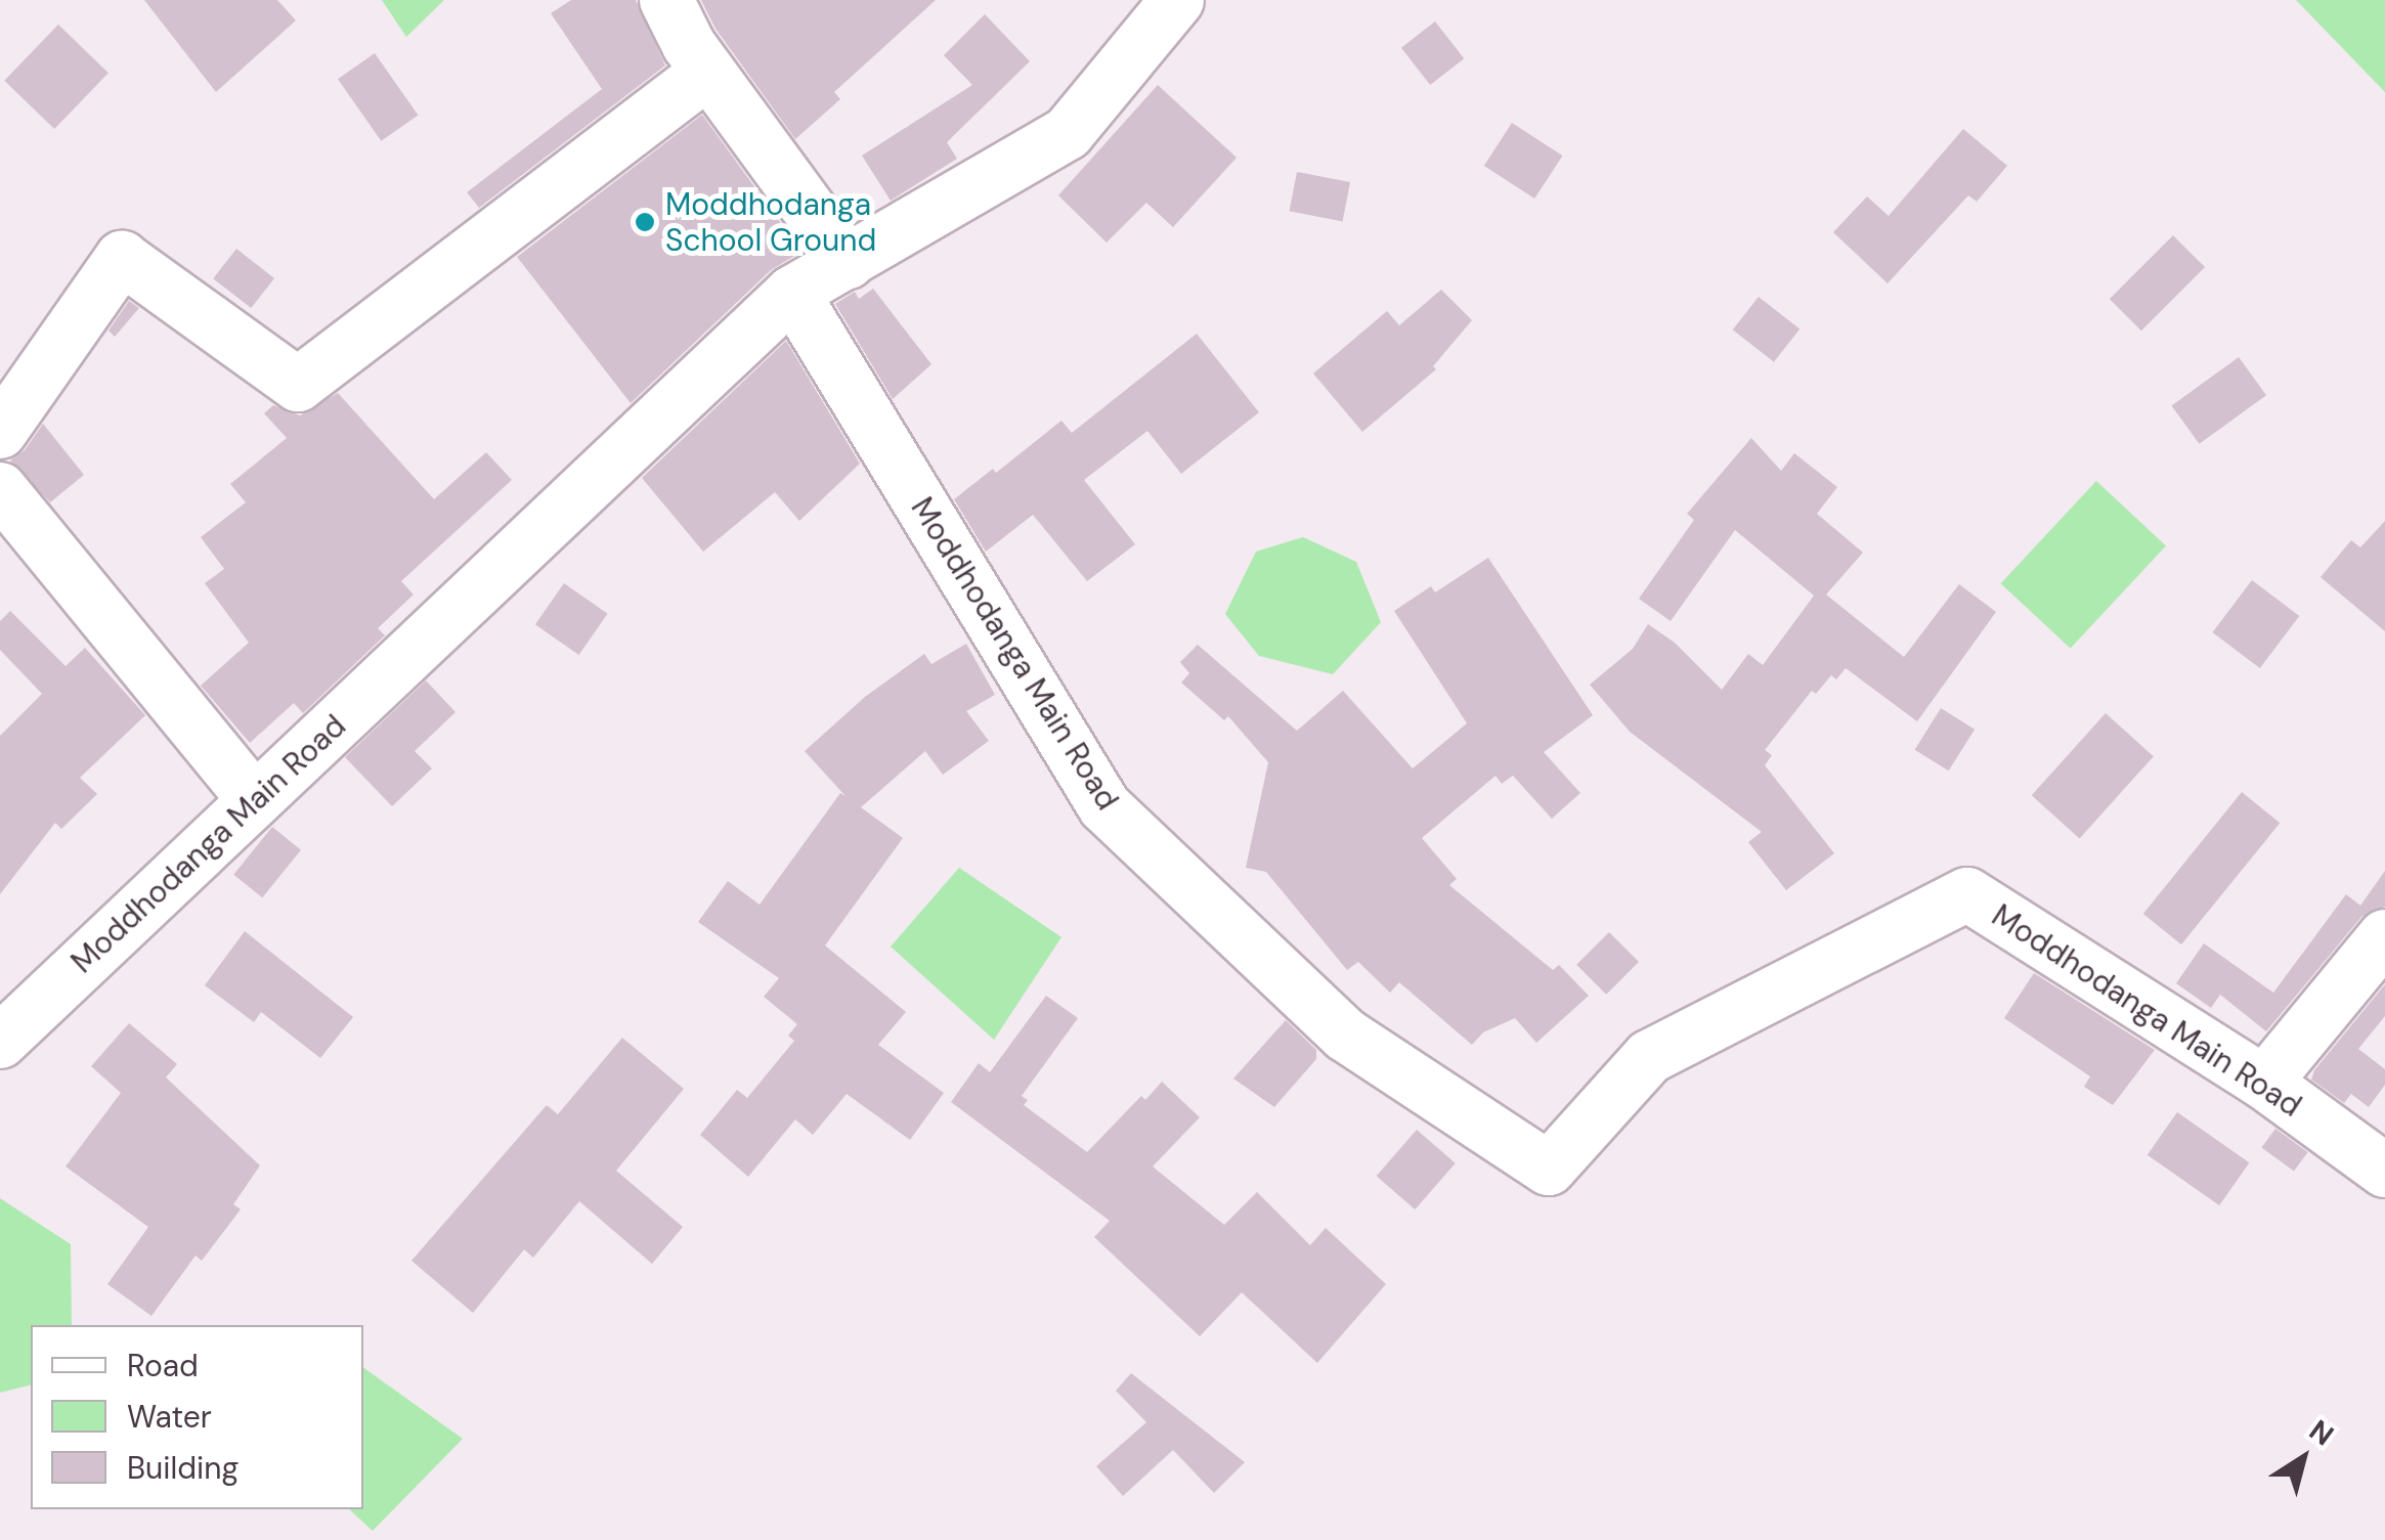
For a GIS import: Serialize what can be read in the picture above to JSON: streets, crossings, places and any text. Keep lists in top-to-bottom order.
{
  "streets": {
    "street": ["Moddhodanga Main Road"]
  },
  "places": ["Moddhodanga School Ground"],
  "legend": ["Road", "Water", "Building"],
  "north": "top right"
}
